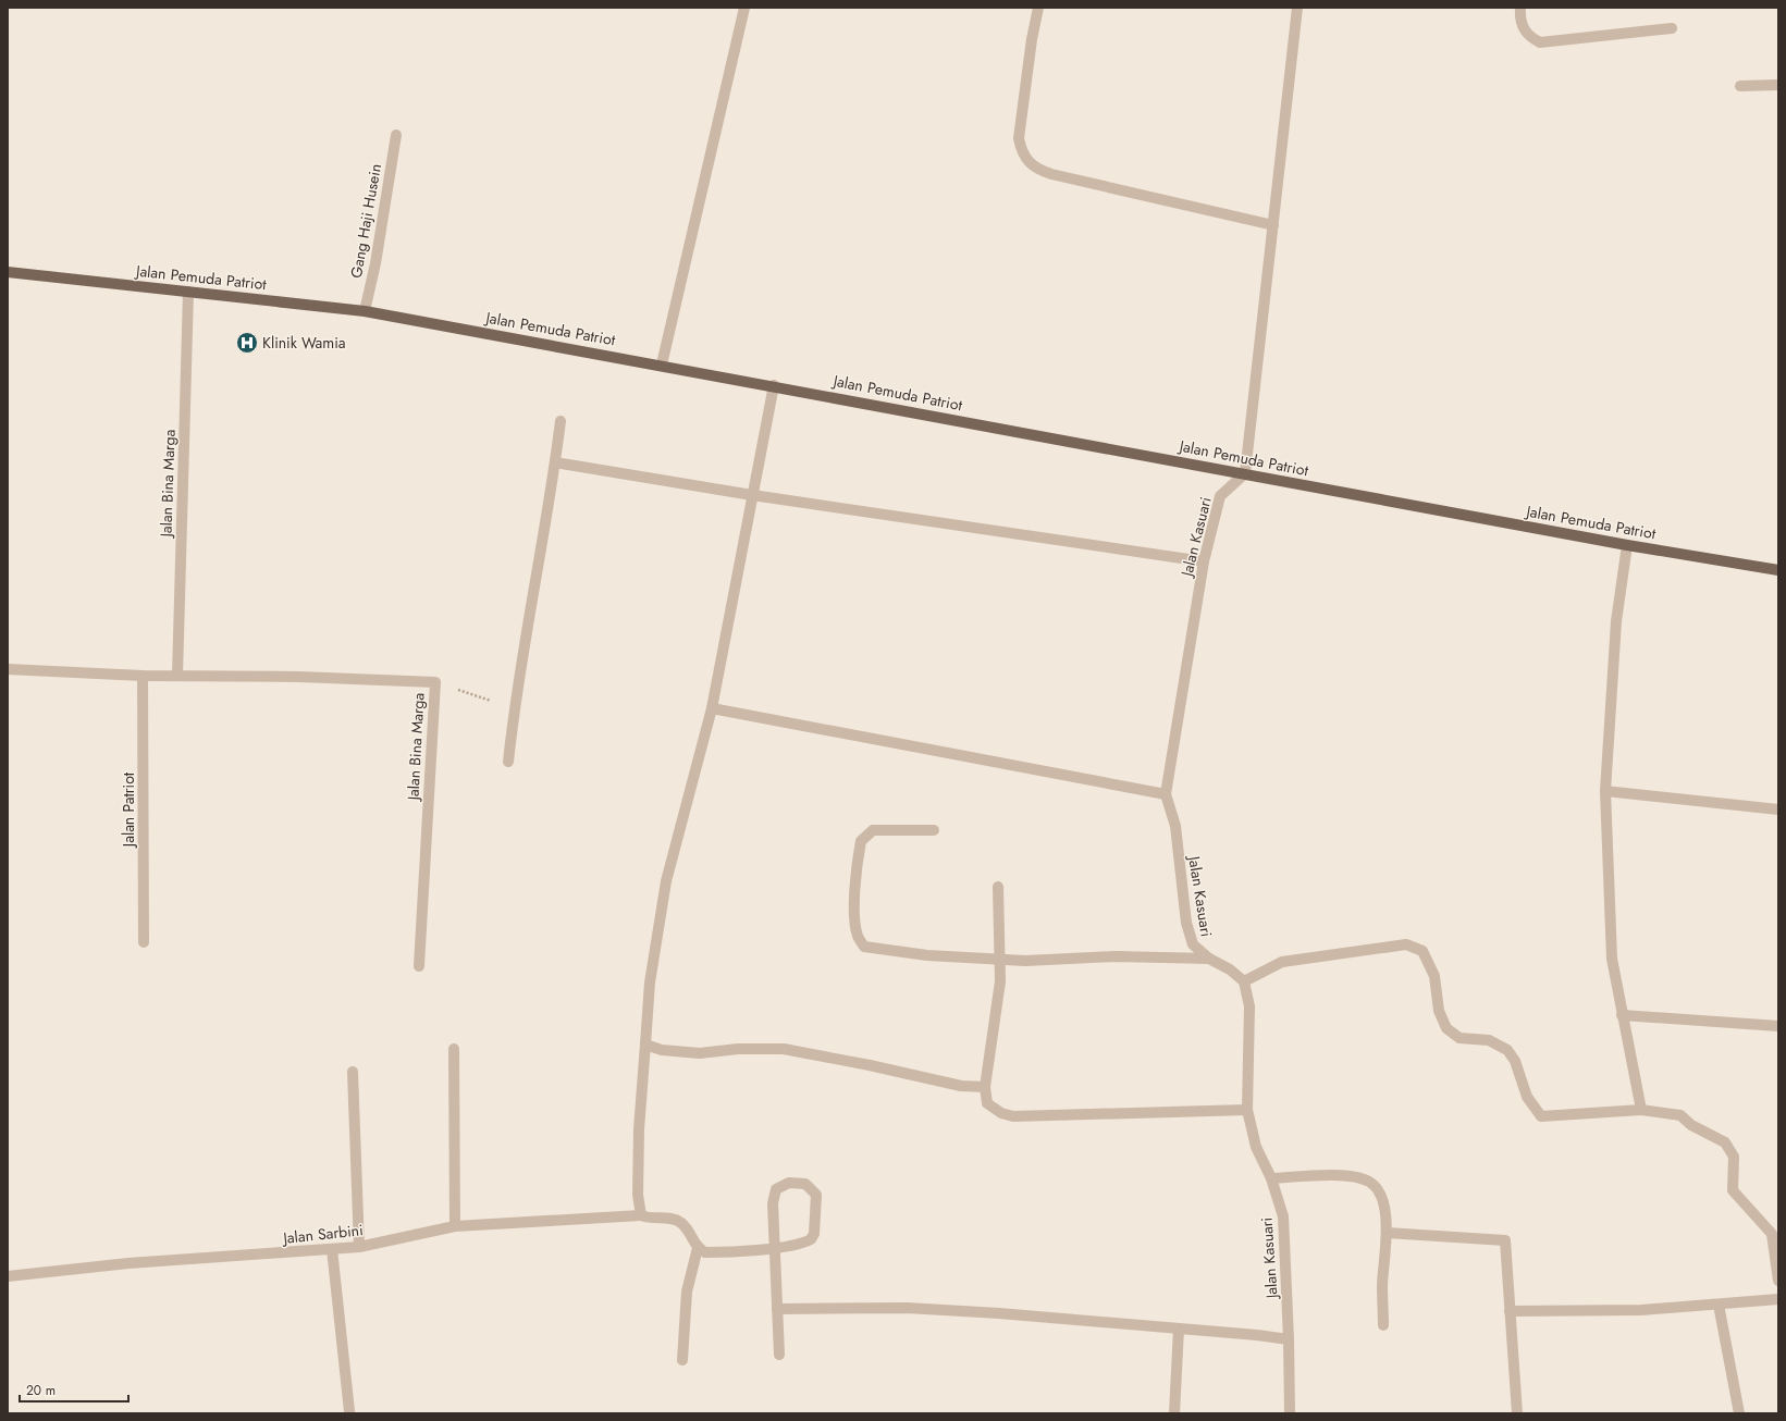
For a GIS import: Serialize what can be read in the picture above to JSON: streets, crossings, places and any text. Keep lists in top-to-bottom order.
{
  "streets": {
    "main road": ["Jalan Pemuda Patriot"],
    "street": [
      "Gang Haji Husein",
      "Jalan Bina Marga",
      "Jalan Kasuari",
      "Jalan Patriot",
      "Jalan Sarbini"
    ]
  },
  "crossings": [
    ["Gang Haji Husein", "Jalan Pemuda Patriot"],
    ["Jalan Pemuda Patriot", "Jalan Bina Marga"],
    ["Jalan Pemuda Patriot", "Jalan Kasuari"],
    ["Jalan Bina Marga", "Jalan Patriot"]
  ],
  "places": {
    "hospital": ["Klinik Wamia"]
  },
  "scale_bar": "20 m"
}
